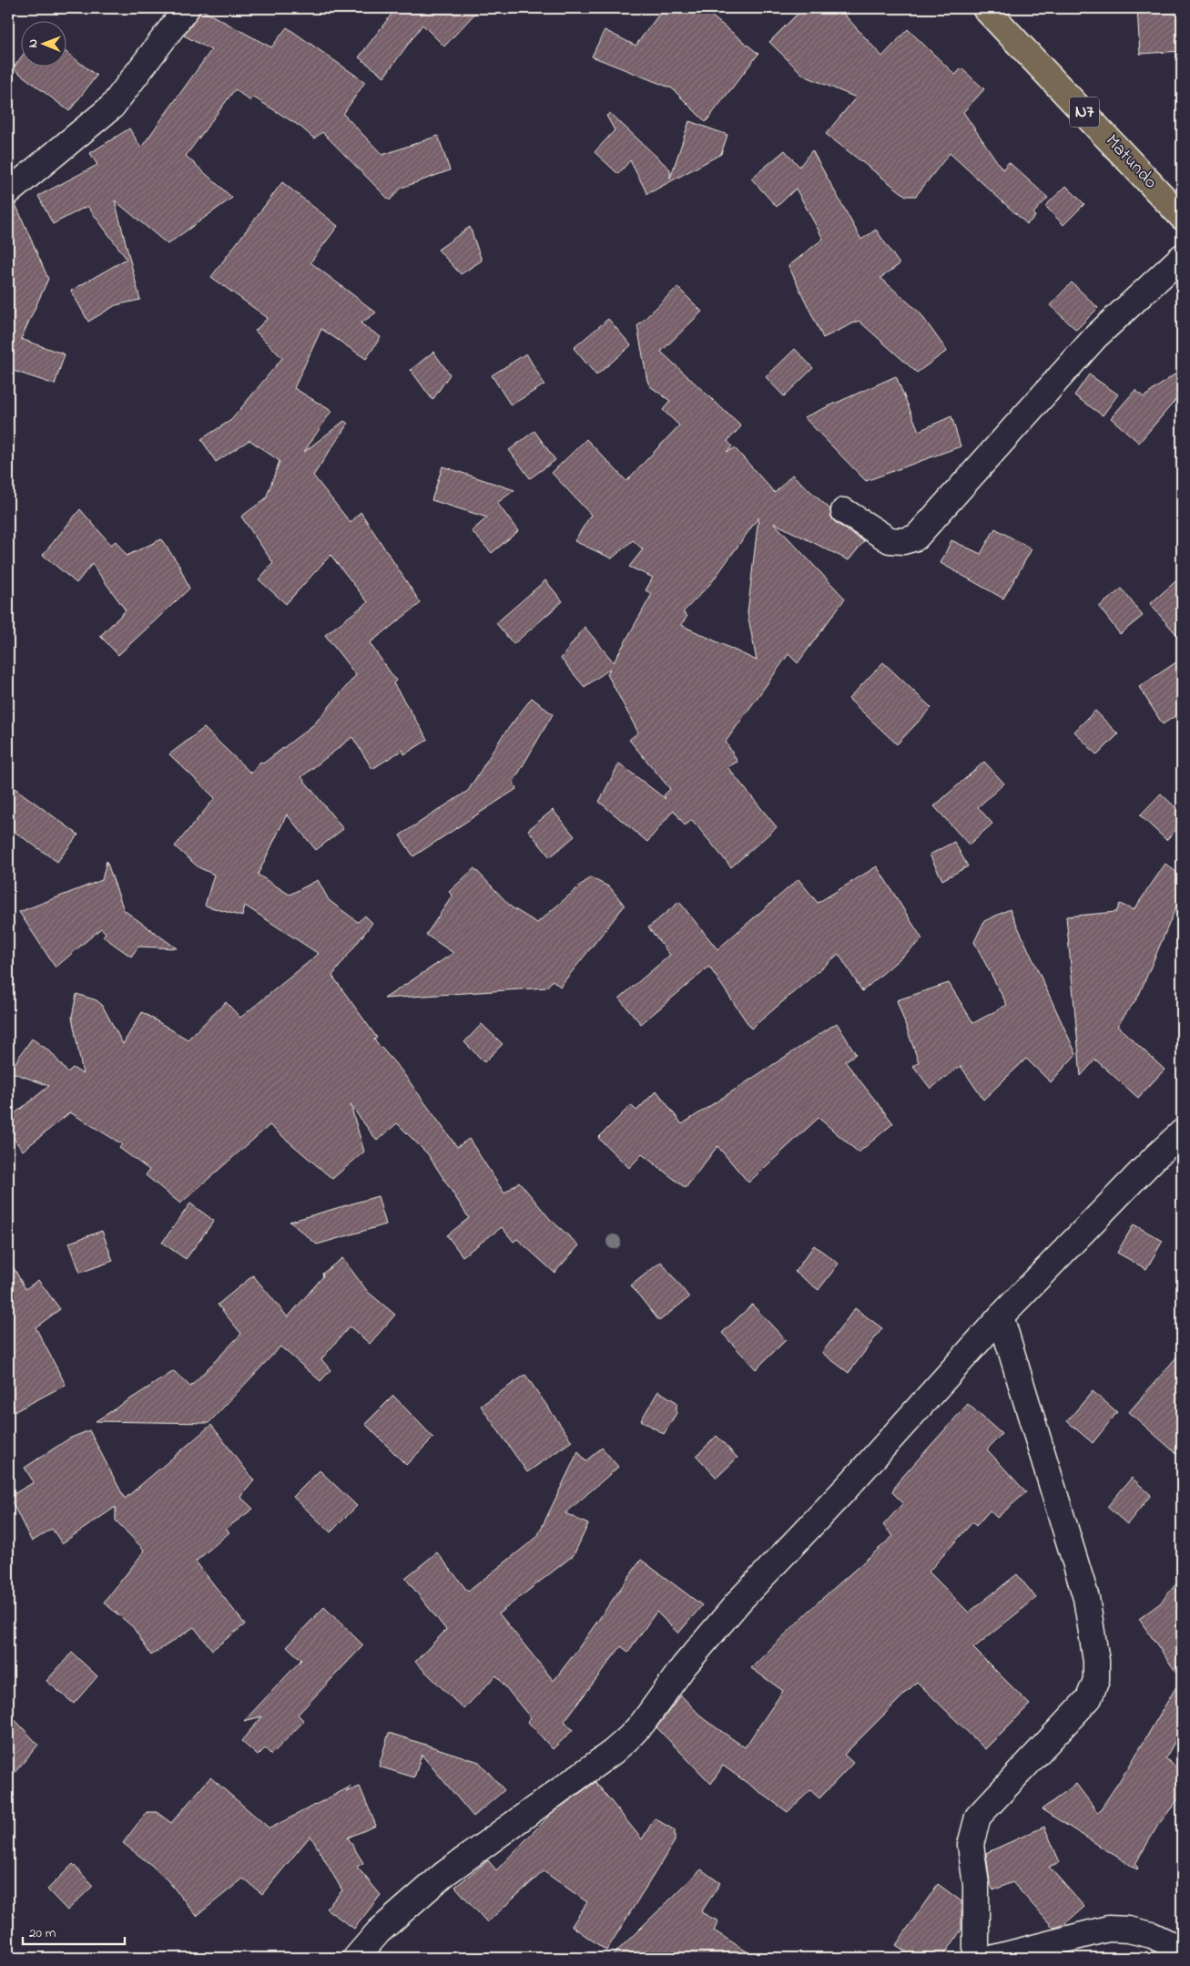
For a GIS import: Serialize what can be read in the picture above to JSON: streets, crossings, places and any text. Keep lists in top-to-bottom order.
{
  "streets": {
    "main road": ["N7", "Matundo"]
  },
  "scale_bar": "20 m",
  "north": "left"
}
